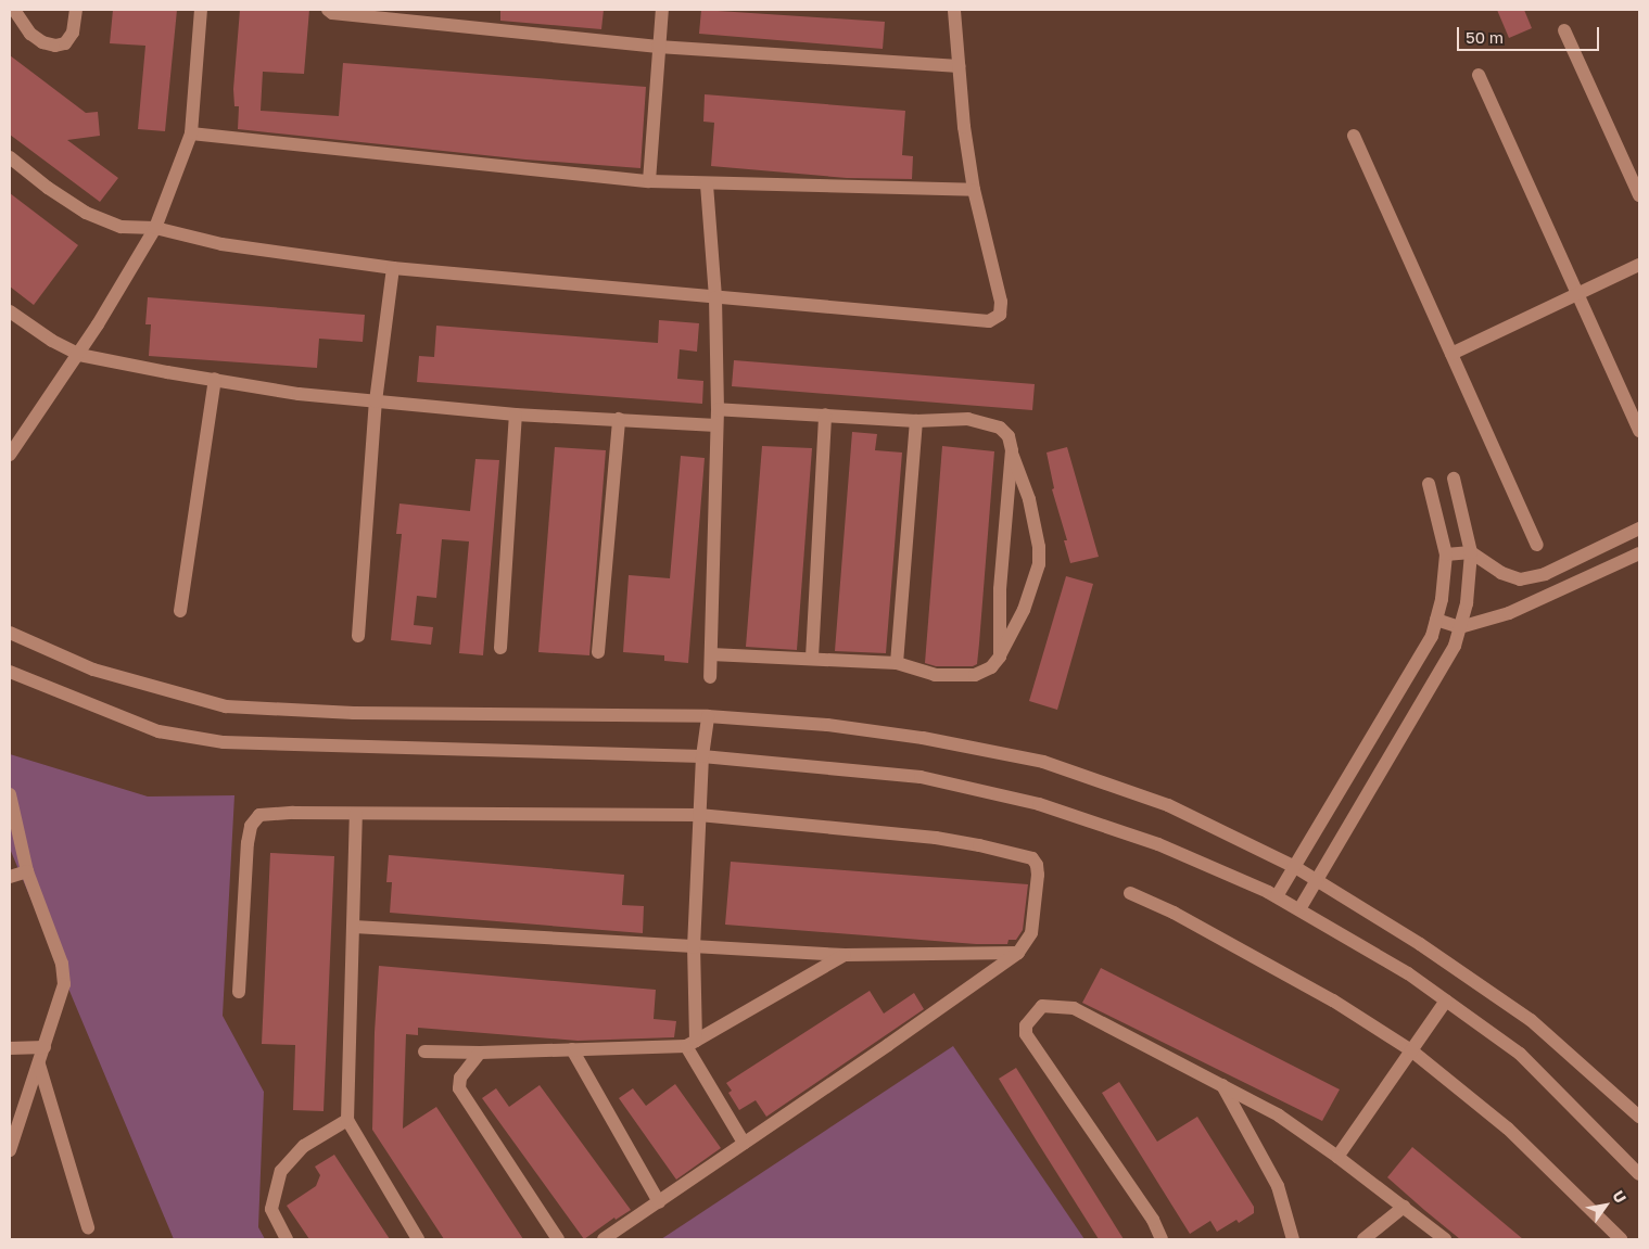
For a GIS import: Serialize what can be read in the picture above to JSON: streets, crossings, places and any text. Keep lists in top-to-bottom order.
{
  "scale_bar": "50 m",
  "north": "top right"
}
